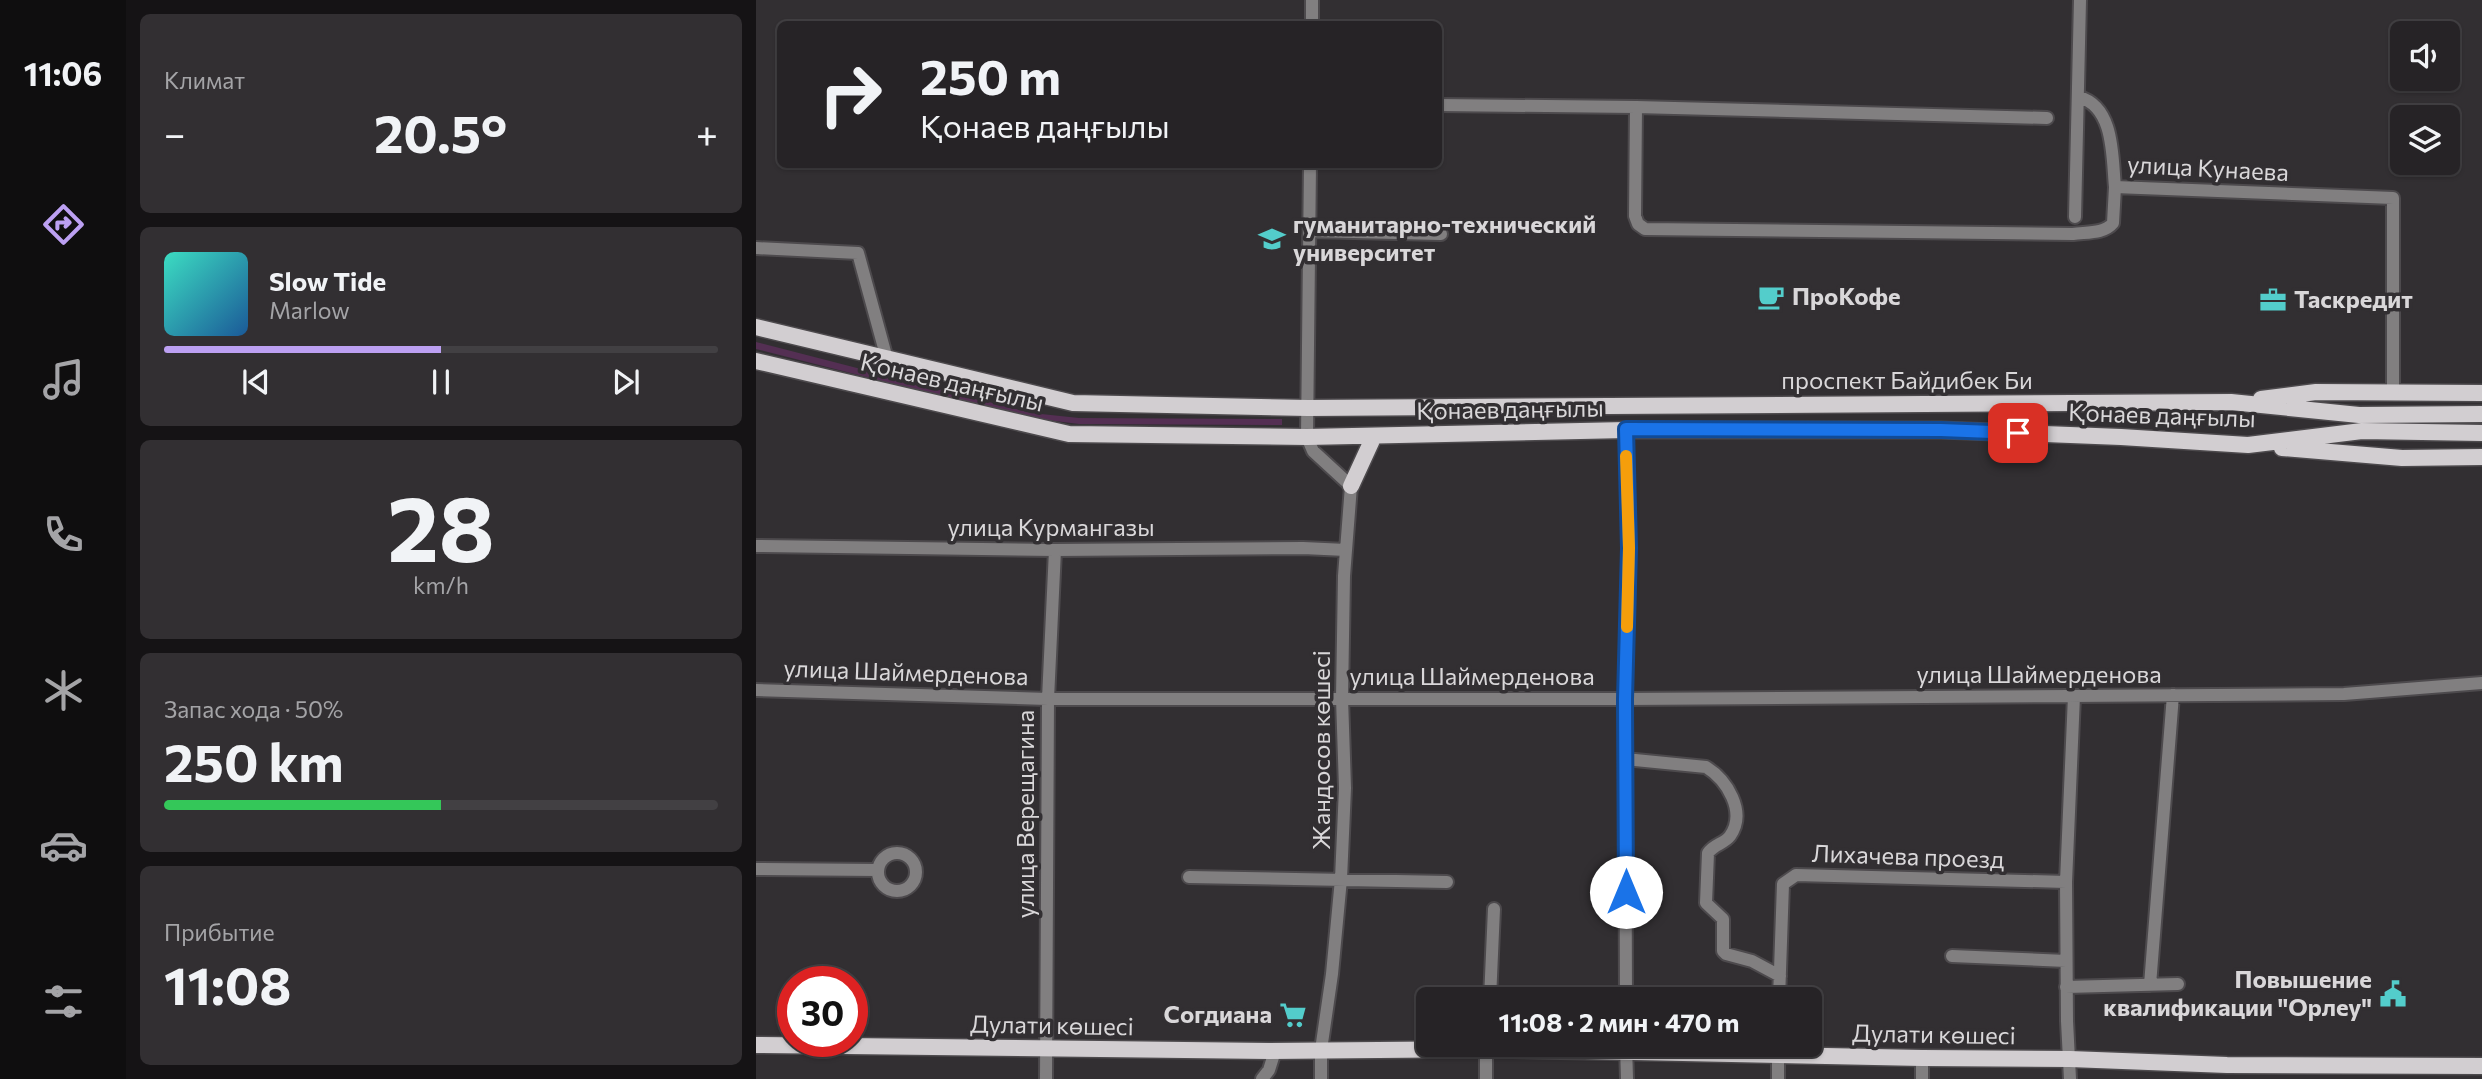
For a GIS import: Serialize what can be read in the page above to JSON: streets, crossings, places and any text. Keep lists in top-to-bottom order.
{
  "streets": {
    "main road": ["проспект Байдибек Би", "Қонаев даңғылы", "Дулати көшесі"],
    "street": [
      "улица Кунаева",
      "улица Курмангазы",
      "улица Шаймерденова",
      "Жандосов көшесі",
      "улица Верещагина",
      "Лихачева проезд"
    ]
  },
  "crossings": [
    ["проспект Байдибек Би", "Қонаев даңғылы"],
    ["улица Курмангазы", "Жандосов көшесі"],
    ["улица Курмангазы", "улица Верещагина"],
    ["улица Шаймерденова", "Жандосов көшесі"],
    ["улица Шаймерденова", "улица Верещагина"],
    ["Жандосов көшесі", "Дулати көшесі"],
    ["улица Верещагина", "Дулати көшесі"]
  ],
  "places": {
    "school or university": ["гуманитарно-технический университет"],
    "cafe": ["ПроКофе"],
    "office": ["Таскредит"],
    "public building": ["Повышение квалификации \"Орлеу\""],
    "supermarket": ["Согдиана"]
  },
  "page": {
    "tabs": "11:06",
    "tile": [
      "Климат",
      ["28", "km/h"],
      ["Запас хода · 50%", "250 km"],
      ["Прибытие", "11:08"]
    ],
    "turn": ["250 m", "Қонаев даңғылы"],
    "heat": ["−", "20.5°", "+"],
    "song": ["Slow Tide", "Marlow"],
    "limit": "30",
    "trip": "11:08 · 2 мин · 470 m"
  }
}
